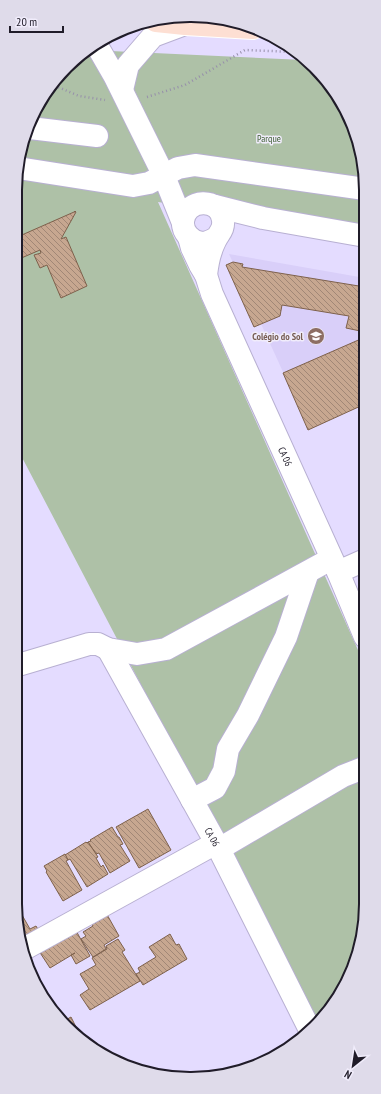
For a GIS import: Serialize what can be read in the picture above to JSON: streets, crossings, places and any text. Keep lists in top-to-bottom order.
{
  "streets": {
    "street": ["CA 06"]
  },
  "parks": ["Parque"],
  "places": {
    "school or university": ["Colégio do Sol"]
  },
  "scale_bar": "20 m",
  "north": "bottom left"
}
